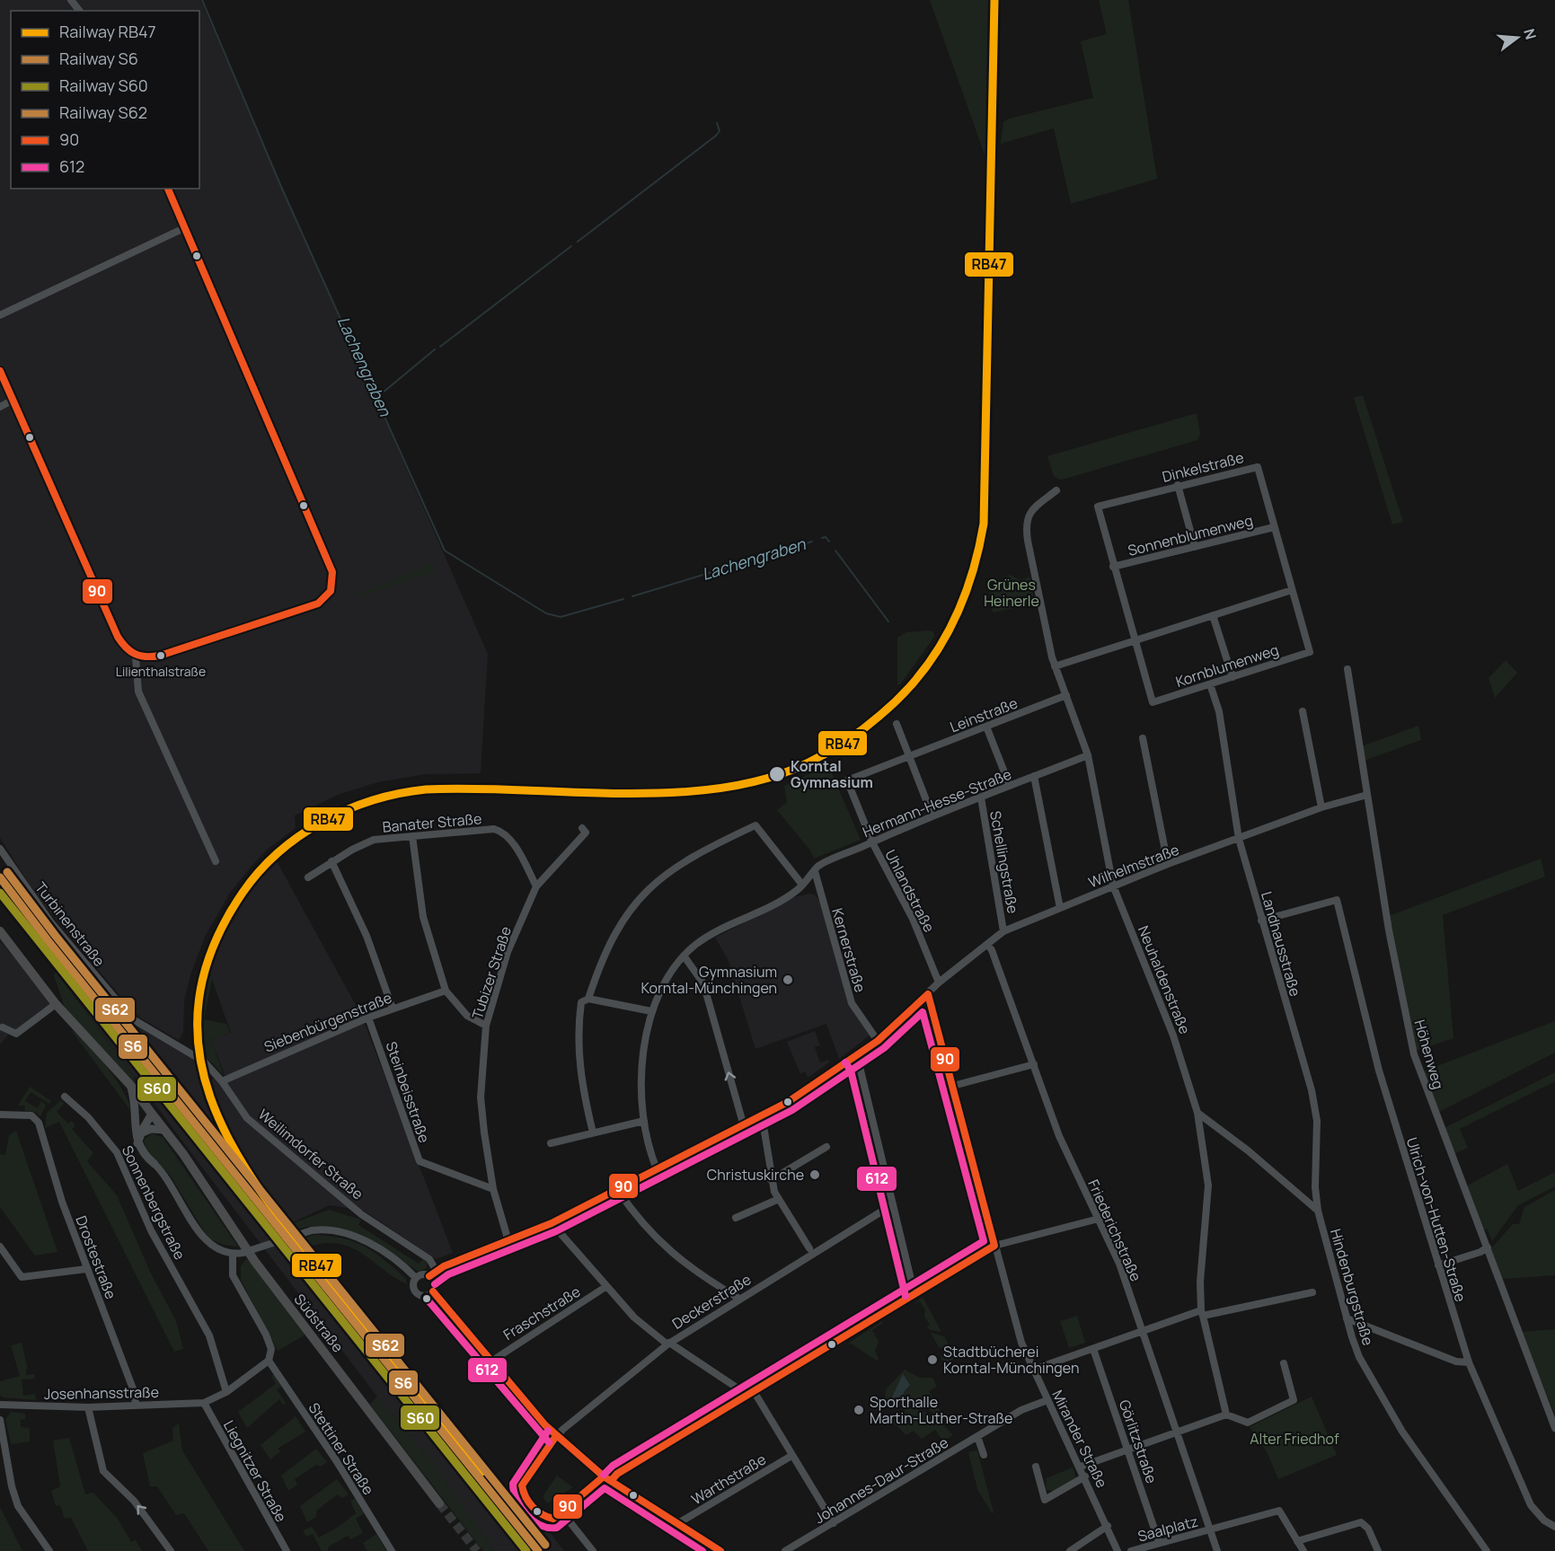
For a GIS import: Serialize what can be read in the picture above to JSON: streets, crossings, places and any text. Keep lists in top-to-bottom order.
{
  "streets": {
    "main road": ["Südstraße"],
    "street": [
      "Dinkelstraße",
      "Sonnenblumenweg",
      "Kornblumenweg",
      "Leinstraße",
      "Hermann-Hesse-Straße",
      "Banater Straße",
      "Schellingstraße",
      "Wilhelmstraße",
      "Uhlandstraße",
      "Turbinenstraße",
      "Landhausstraße",
      "Kernerstraße",
      "Tubizer Straße",
      "Neuhaldenstraße",
      "Siebenbürgenstraße",
      "Höhenweg",
      "Steinbeisstraße",
      "Weilimdorfer Straße",
      "Sonnenbergstraße",
      "Ulrich-von-Hutten-Straße",
      "Friederichstraße",
      "Drostestraße",
      "Hindenburgstraße",
      "Deckerstraße",
      "Fraschstraße",
      "Josenhansstraße",
      "Mirander Straße",
      "Görlitzstraße",
      "Stettiner Straße",
      "Liegnitzer Straße",
      "Warthstraße",
      "Johannes-Daur-Straße",
      "Saalplatz"
    ]
  },
  "crossings": [
    ["Dinkelstraße", "Sonnenblumenweg"],
    ["Dinkelstraße", "Kornblumenweg"],
    ["Kornblumenweg", "Landhausstraße"],
    ["Leinstraße", "Uhlandstraße"],
    ["Leinstraße", "Neuhaldenstraße"],
    ["Hermann-Hesse-Straße", "Schellingstraße"],
    ["Hermann-Hesse-Straße", "Wilhelmstraße"],
    ["Hermann-Hesse-Straße", "Uhlandstraße"],
    ["Hermann-Hesse-Straße", "Kernerstraße"],
    ["Hermann-Hesse-Straße", "Neuhaldenstraße"],
    ["Banater Straße", "Tubizer Straße"],
    ["Schellingstraße", "Wilhelmstraße"],
    ["Wilhelmstraße", "Uhlandstraße"],
    ["Wilhelmstraße", "Landhausstraße"],
    ["Wilhelmstraße", "Kernerstraße"],
    ["Wilhelmstraße", "Tubizer Straße"],
    ["Wilhelmstraße", "Neuhaldenstraße"],
    ["Wilhelmstraße", "Höhenweg"],
    ["Wilhelmstraße", "Weilimdorfer Straße"],
    ["Wilhelmstraße", "Friederichstraße"],
    ["Wilhelmstraße", "Mirander Straße"],
    ["Turbinenstraße", "Weilimdorfer Straße"],
    ["Landhausstraße", "Ulrich-von-Hutten-Straße"],
    ["Landhausstraße", "Hindenburgstraße"],
    ["Tubizer Straße", "Steinbeisstraße"],
    ["Siebenbürgenstraße", "Steinbeisstraße"],
    ["Siebenbürgenstraße", "Weilimdorfer Straße"],
    ["Friederichstraße", "Saalplatz"],
    ["Drostestraße", "Josenhansstraße"],
    ["Josenhansstraße", "Liegnitzer Straße"],
    ["Mirander Straße", "Johannes-Daur-Straße"],
    ["Görlitzstraße", "Saalplatz"]
  ],
  "water": ["Lachengraben"],
  "parks": ["Grünes Heinerle", "Alter Friedhof"],
  "places": [
    "Lilienthalstraße",
    "Korntal Gymnasium",
    "Gymnasium Korntal-Münchingen",
    "Christuskirche",
    "Stadtbücherei Korntal-Münchingen",
    "Sporthalle Martin-Luther-Straße"
  ],
  "lines": [
    "rail line RB47",
    "transit line 90",
    "rail line S62",
    "rail line S6",
    "rail line S60",
    "transit line 612"
  ],
  "legend": [
    "Railway RB47",
    "Railway S6",
    "Railway S60",
    "Railway S62",
    "90",
    "612"
  ],
  "north": "right"
}
